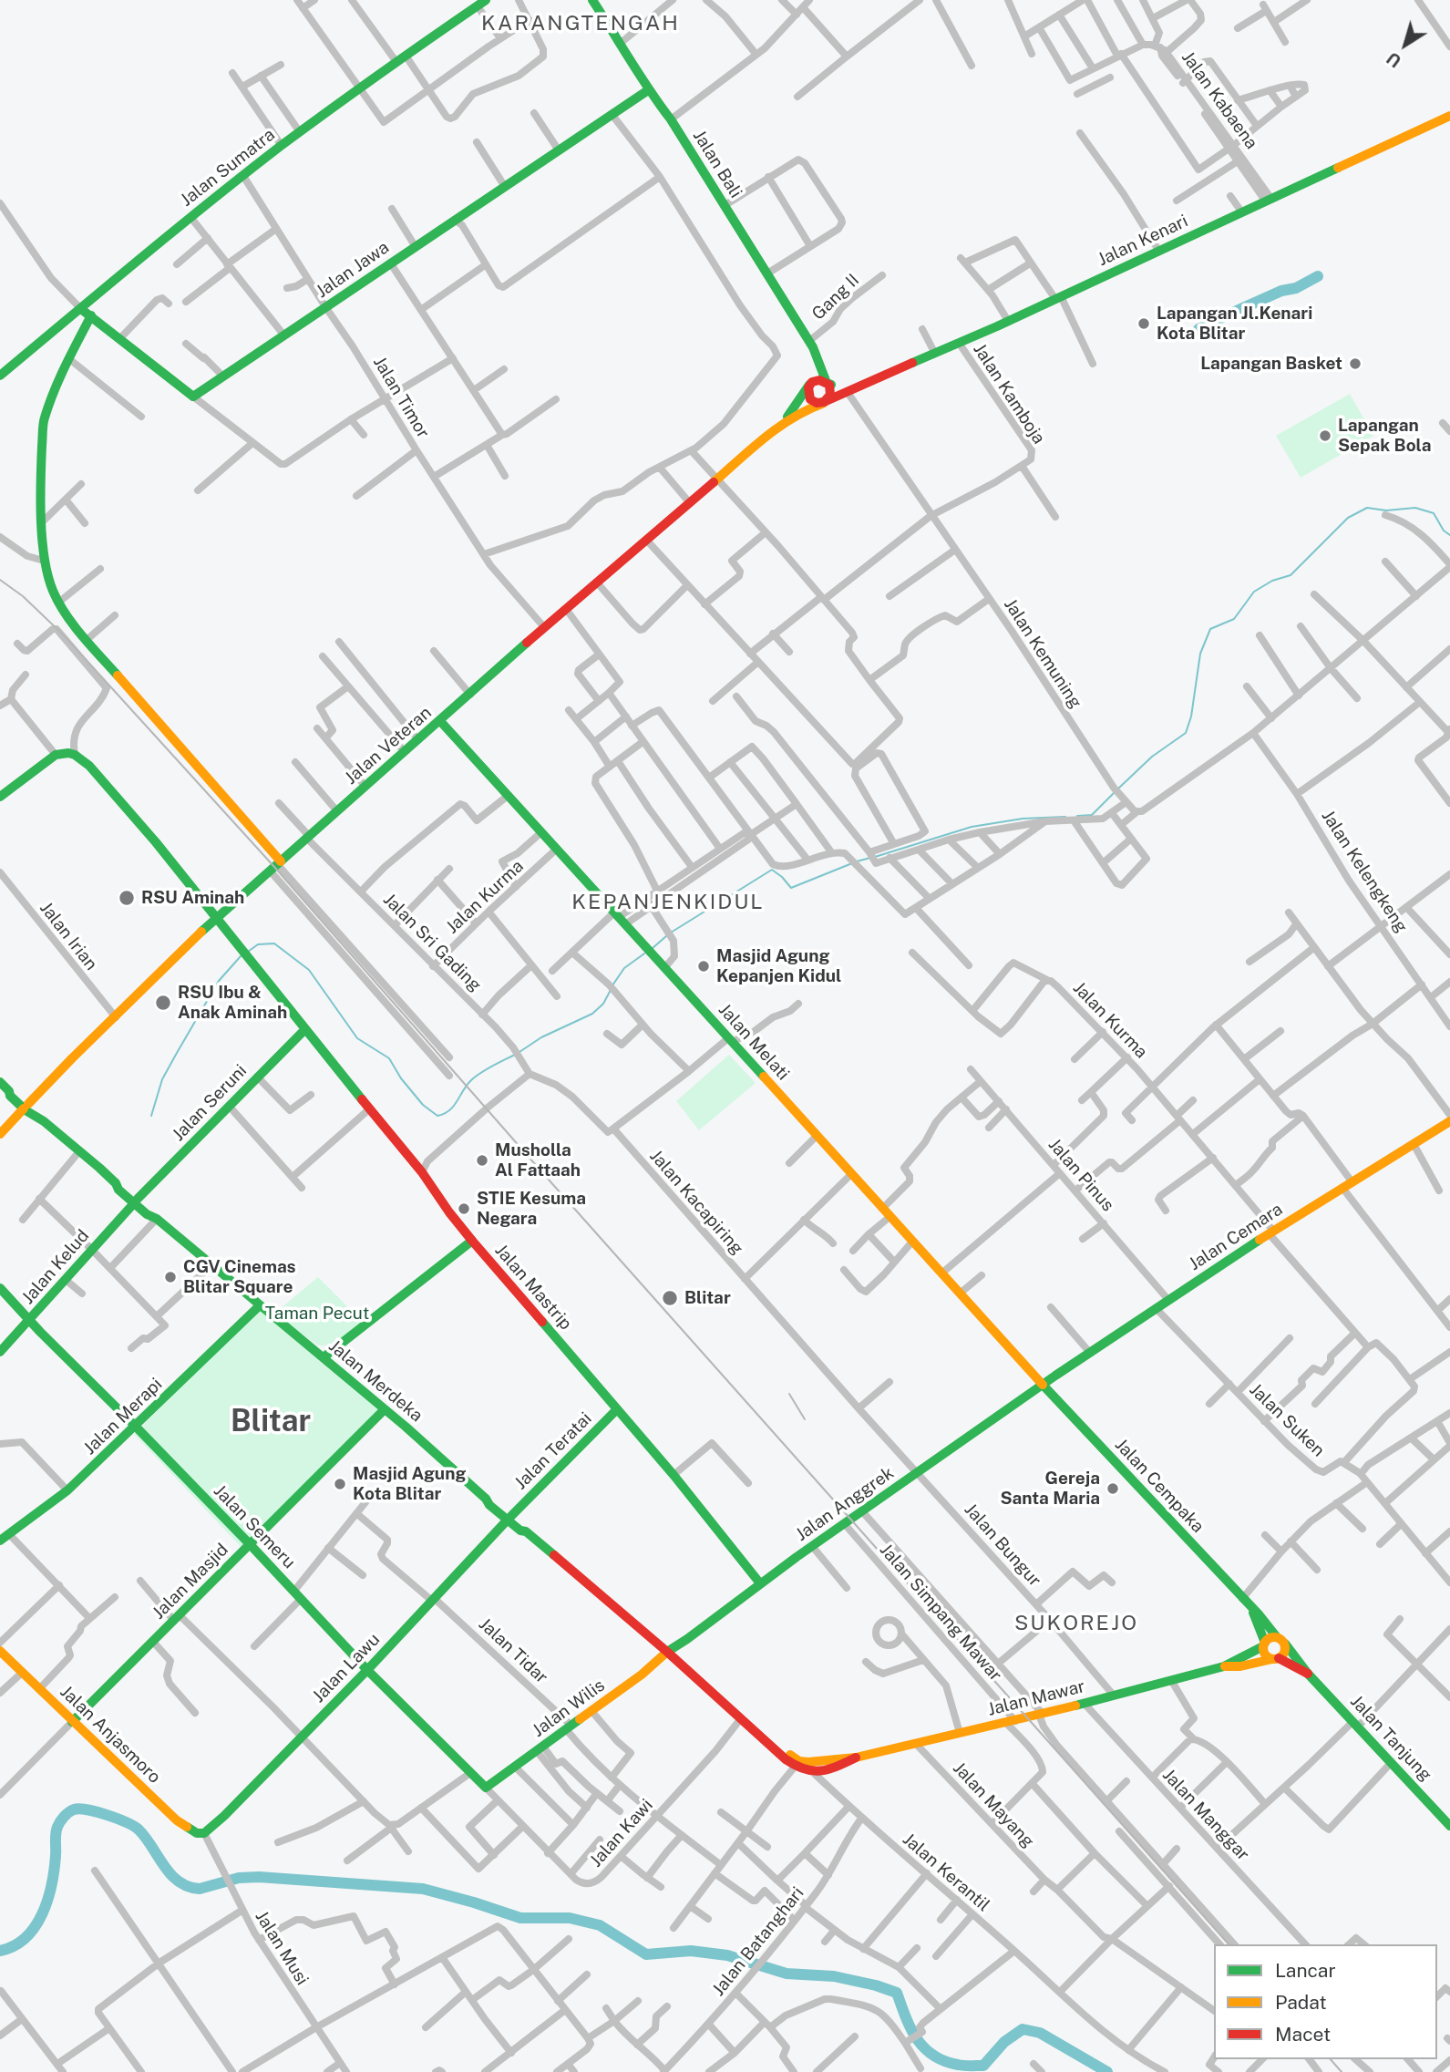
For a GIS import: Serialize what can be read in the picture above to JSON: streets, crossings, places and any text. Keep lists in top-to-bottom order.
{
  "streets": {
    "main road": [
      "Jalan Bali",
      "Jalan Sumatra",
      "Jalan Kenari",
      "Jalan Jawa",
      "Jalan Veteran",
      "Jalan Melati",
      "Jalan Seruni",
      "Jalan Cemara",
      "Jalan Kelud",
      "Jalan Mastrip",
      "Jalan Merdeka",
      "Jalan Merapi",
      "Jalan Teratai",
      "Jalan Cempaka",
      "Jalan Anggrek",
      "Jalan Semeru",
      "Jalan Masjid",
      "Jalan Lawu",
      "Jalan Mawar",
      "Jalan Wilis",
      "Jalan Anjasmoro",
      "Jalan Tanjung"
    ],
    "street": [
      "Jalan Kabaena",
      "Gang II",
      "Jalan Kamboja",
      "Jalan Timor",
      "Jalan Kemuning",
      "Jalan Kelengkeng",
      "Jalan Kurma",
      "Jalan Irian",
      "Jalan Sri Gading",
      "Jalan Pinus",
      "Jalan Kacapiring",
      "Jalan Suken",
      "Jalan Bungur",
      "Jalan Simpang Mawar",
      "Jalan Tidar",
      "Jalan Mayang",
      "Jalan Manggar",
      "Jalan Kawi",
      "Jalan Kerantil",
      "Jalan Batanghari",
      "Jalan Musi"
    ]
  },
  "crossings": [
    ["Jalan Kabaena", "Jalan Kenari"],
    ["Jalan Bali", "Jalan Kenari"],
    ["Jalan Bali", "Jalan Jawa"],
    ["Jalan Bali", "Gang II"],
    ["Jalan Bali", "Jalan Veteran"],
    ["Jalan Sumatra", "Jalan Timor"],
    ["Jalan Kenari", "Jalan Kamboja"],
    ["Jalan Kenari", "Jalan Kemuning"],
    ["Jalan Kenari", "Jalan Veteran"],
    ["Jalan Jawa", "Jalan Timor"],
    ["Jalan Kamboja", "Jalan Kemuning"],
    ["Jalan Timor", "Jalan Veteran"],
    ["Jalan Veteran", "Jalan Irian"],
    ["Jalan Veteran", "Jalan Sri Gading"],
    ["Jalan Veteran", "Jalan Melati"],
    ["Jalan Veteran", "Jalan Mastrip"],
    ["Jalan Veteran", "Jalan Merdeka"],
    ["Jalan Kurma", "Jalan Sri Gading"],
    ["Jalan Kurma", "Jalan Melati"],
    ["Jalan Kurma", "Jalan Cemara"],
    ["Jalan Sri Gading", "Jalan Kacapiring"],
    ["Jalan Melati", "Jalan Cemara"],
    ["Jalan Melati", "Jalan Cempaka"],
    ["Jalan Melati", "Jalan Anggrek"],
    ["Jalan Seruni", "Jalan Kelud"],
    ["Jalan Seruni", "Jalan Mastrip"],
    ["Jalan Seruni", "Jalan Merdeka"],
    ["Jalan Pinus", "Jalan Cemara"],
    ["Jalan Kacapiring", "Jalan Anggrek"],
    ["Jalan Kacapiring", "Jalan Bungur"],
    ["Jalan Cemara", "Jalan Suken"],
    ["Jalan Cemara", "Jalan Cempaka"],
    ["Jalan Cemara", "Jalan Anggrek"],
    ["Jalan Kelud", "Jalan Merdeka"],
    ["Jalan Kelud", "Jalan Semeru"],
    ["Jalan Mastrip", "Jalan Teratai"],
    ["Jalan Mastrip", "Jalan Anggrek"],
    ["Jalan Merdeka", "Jalan Merapi"],
    ["Jalan Merdeka", "Jalan Teratai"],
    ["Jalan Merdeka", "Jalan Anggrek"],
    ["Jalan Merdeka", "Jalan Masjid"],
    ["Jalan Merdeka", "Jalan Lawu"],
    ["Jalan Merdeka", "Jalan Mawar"],
    ["Jalan Merdeka", "Jalan Wilis"],
    ["Jalan Merapi", "Jalan Semeru"],
    ["Jalan Teratai", "Jalan Lawu"],
    ["Jalan Cempaka", "Jalan Anggrek"],
    ["Jalan Cempaka", "Jalan Mawar"],
    ["Jalan Cempaka", "Jalan Tanjung"],
    ["Jalan Anggrek", "Jalan Bungur"],
    ["Jalan Anggrek", "Jalan Simpang Mawar"],
    ["Jalan Anggrek", "Jalan Mawar"],
    ["Jalan Anggrek", "Jalan Wilis"],
    ["Jalan Semeru", "Jalan Masjid"],
    ["Jalan Semeru", "Jalan Lawu"],
    ["Jalan Semeru", "Jalan Wilis"],
    ["Jalan Semeru", "Jalan Kawi"],
    ["Jalan Bungur", "Jalan Mawar"],
    ["Jalan Masjid", "Jalan Anjasmoro"],
    ["Jalan Simpang Mawar", "Jalan Mawar"],
    ["Jalan Tidar", "Jalan Lawu"],
    ["Jalan Tidar", "Jalan Wilis"],
    ["Jalan Tidar", "Jalan Kawi"],
    ["Jalan Lawu", "Jalan Anjasmoro"],
    ["Jalan Lawu", "Jalan Musi"],
    ["Jalan Mawar", "Jalan Wilis"],
    ["Jalan Mawar", "Jalan Tanjung"],
    ["Jalan Mawar", "Jalan Mayang"],
    ["Jalan Mawar", "Jalan Manggar"],
    ["Jalan Mawar", "Jalan Kawi"],
    ["Jalan Mawar", "Jalan Kerantil"],
    ["Jalan Wilis", "Jalan Kawi"],
    ["Jalan Anjasmoro", "Jalan Musi"],
    ["Jalan Kerantil", "Jalan Batanghari"]
  ],
  "districts": [
    "KARANGTENGAH",
    "KEPANJENKIDUL",
    "Blitar",
    "SUKOREJO"
  ],
  "parks": ["Taman Pecut"],
  "places": [
    "Lapangan Jl.Kenari Kota Blitar",
    "Lapangan Basket",
    "Lapangan Sepak Bola",
    "RSU Aminah",
    "Masjid Agung Kepanjen Kidul",
    "RSU Ibu & Anak Aminah",
    "Musholla Al Fattaah",
    "STIE Kesuma Negara",
    "CGV Cinemas Blitar Square",
    "Blitar",
    "Masjid Agung Kota Blitar",
    "Gereja Santa Maria"
  ],
  "legend": ["Lancar", "Padat", "Macet"],
  "north": "bottom left"
}
